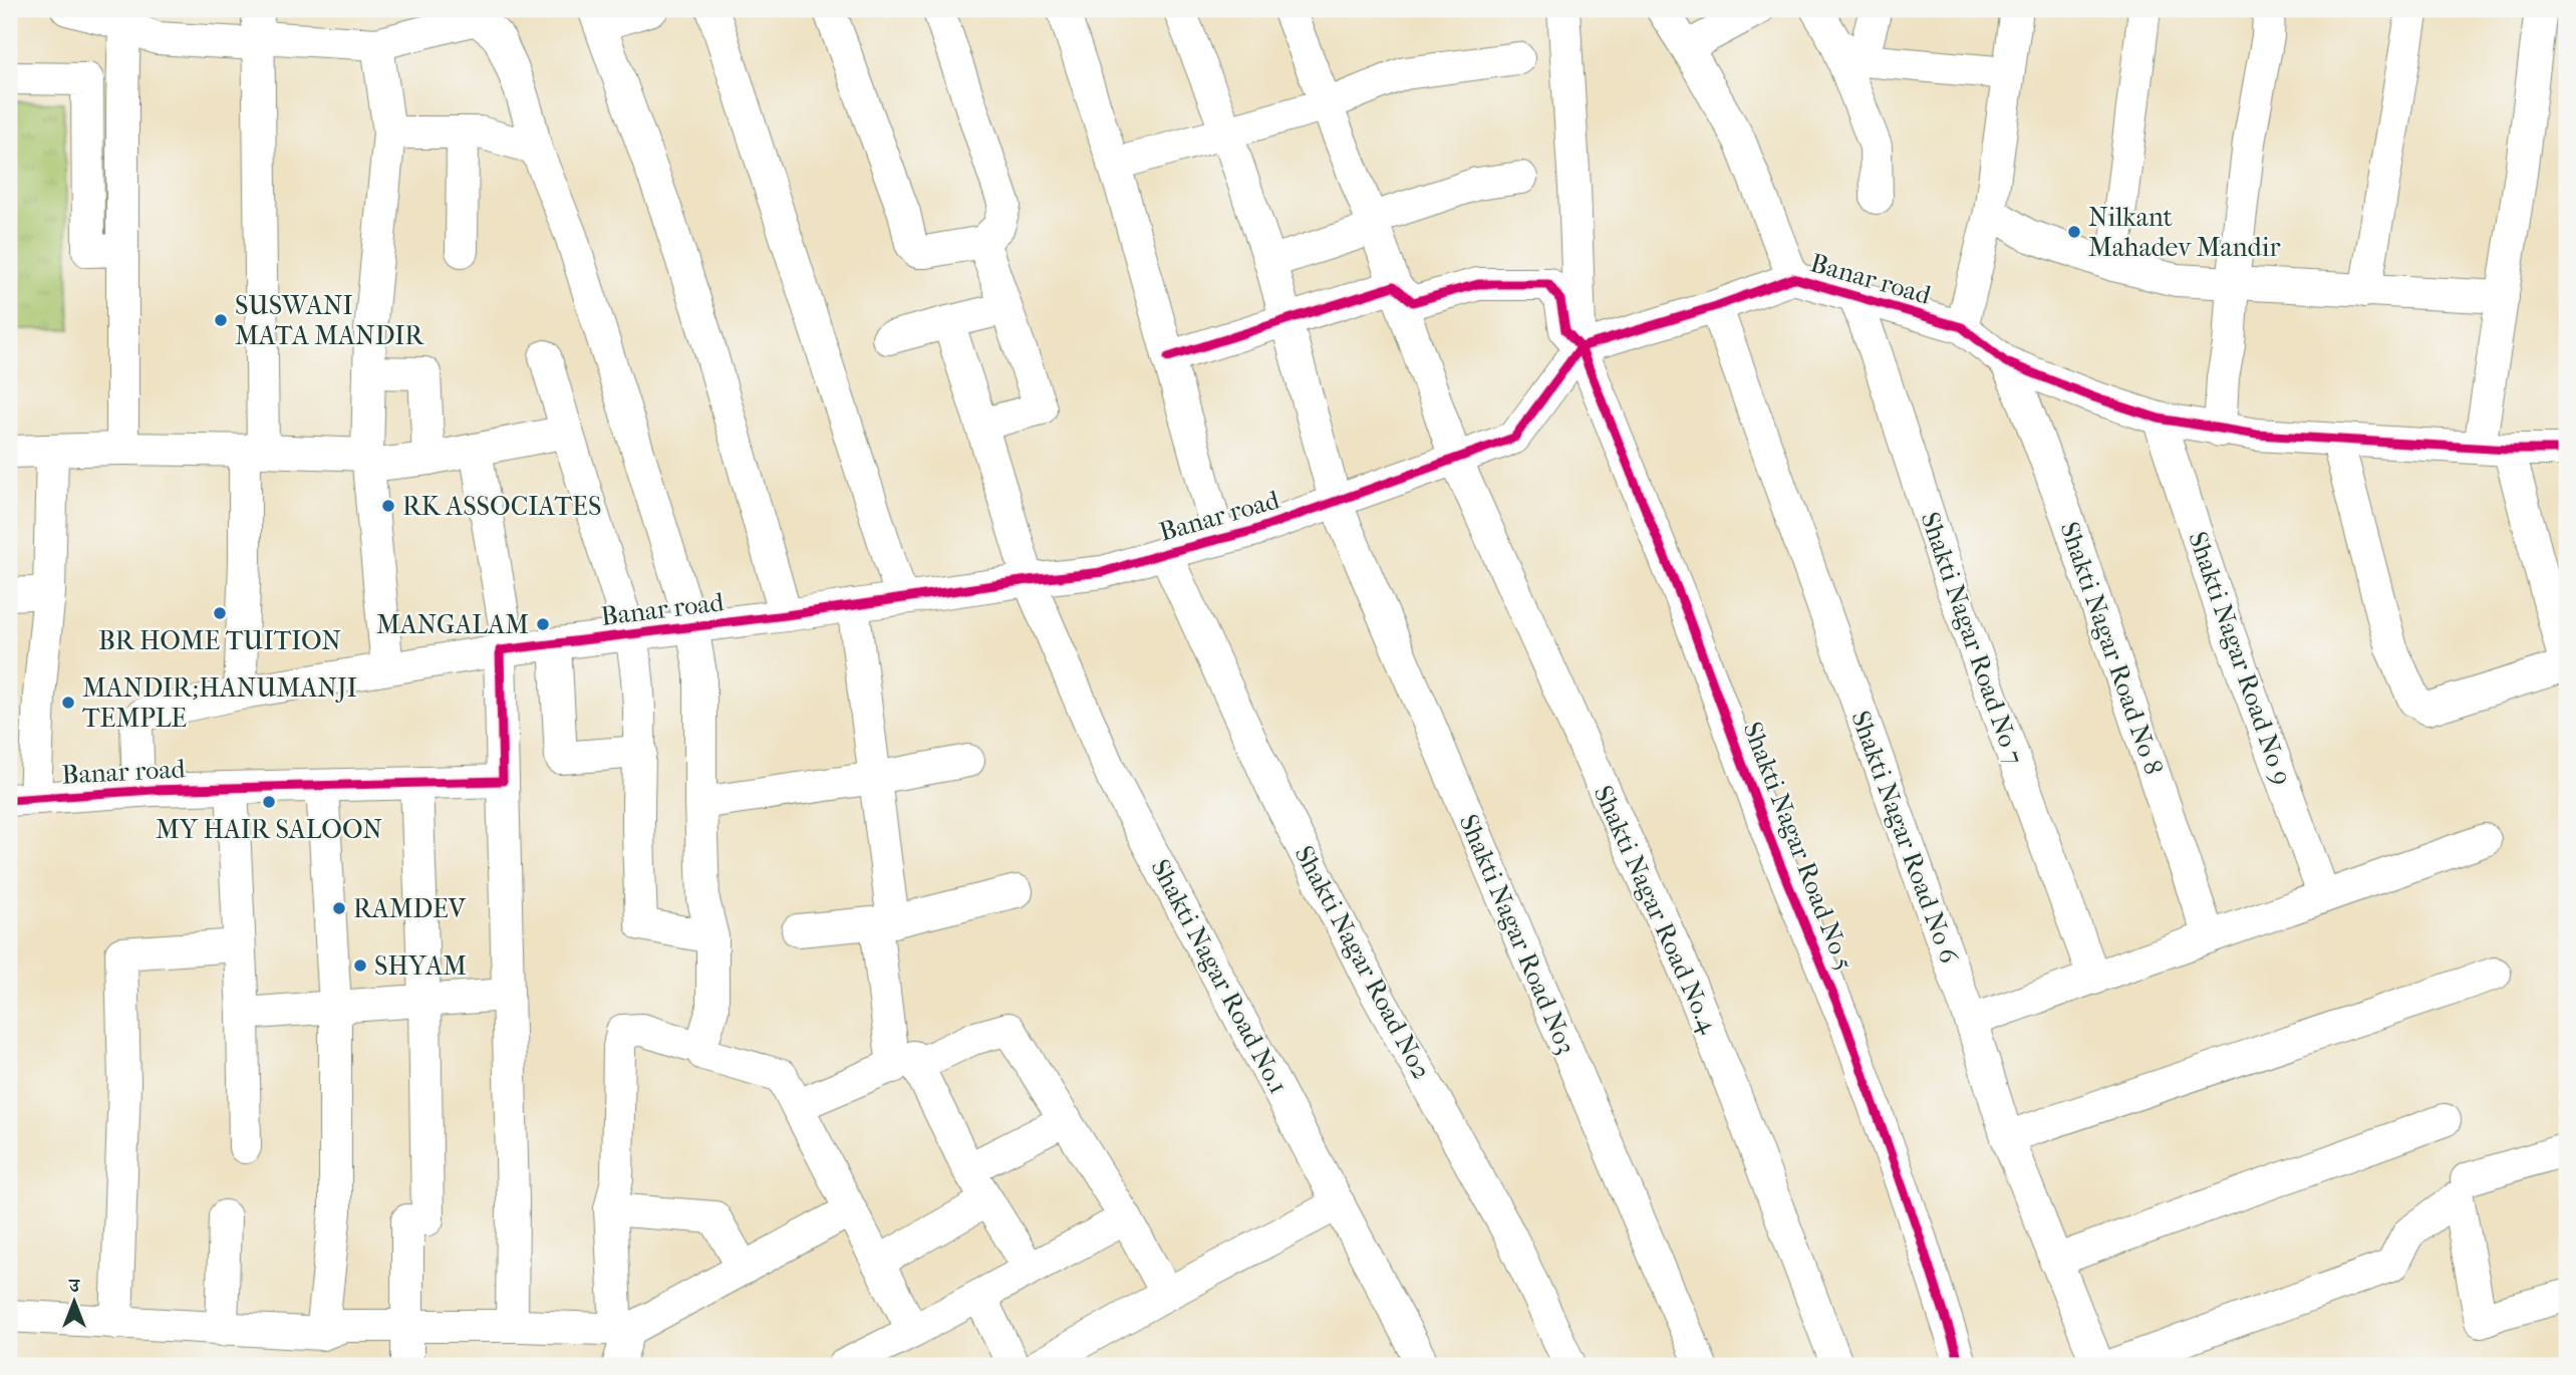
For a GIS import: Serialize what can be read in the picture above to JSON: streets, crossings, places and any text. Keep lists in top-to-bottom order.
{
  "streets": {
    "street": [
      "Banar road",
      "Shakti Nagar Road No 7",
      "Shakti Nagar Road No 8",
      "Shakti Nagar Road No 9",
      "Shakti Nagar Road No 6",
      "Shakti Nagar Road No 5",
      "Shakti Nagar Road No.4",
      "Shakti Nagar Road No3",
      "Shakti Nagar Road No2",
      "Shakti Nagar Road No.1"
    ]
  },
  "crossings": [
    ["Banar road", "Shakti Nagar Road No 7"],
    ["Banar road", "Shakti Nagar Road No 8"],
    ["Banar road", "Shakti Nagar Road No 9"],
    ["Banar road", "Shakti Nagar Road No 6"],
    ["Banar road", "Shakti Nagar Road No 5"],
    ["Banar road", "Shakti Nagar Road No.4"],
    ["Banar road", "Shakti Nagar Road No3"],
    ["Banar road", "Shakti Nagar Road No2"],
    ["Banar road", "Shakti Nagar Road No.1"]
  ],
  "places": [
    "Nilkant Mahadev Mandir",
    "SUSWANI MATA MANDIR",
    "RK ASSOCIATES",
    "BR HOME TUITION",
    "MANGALAM",
    "MANDIR;HANUMANJI TEMPLE",
    "MY HAIR SALOON",
    "RAMDEV",
    "SHYAM"
  ],
  "north": "top"
}
